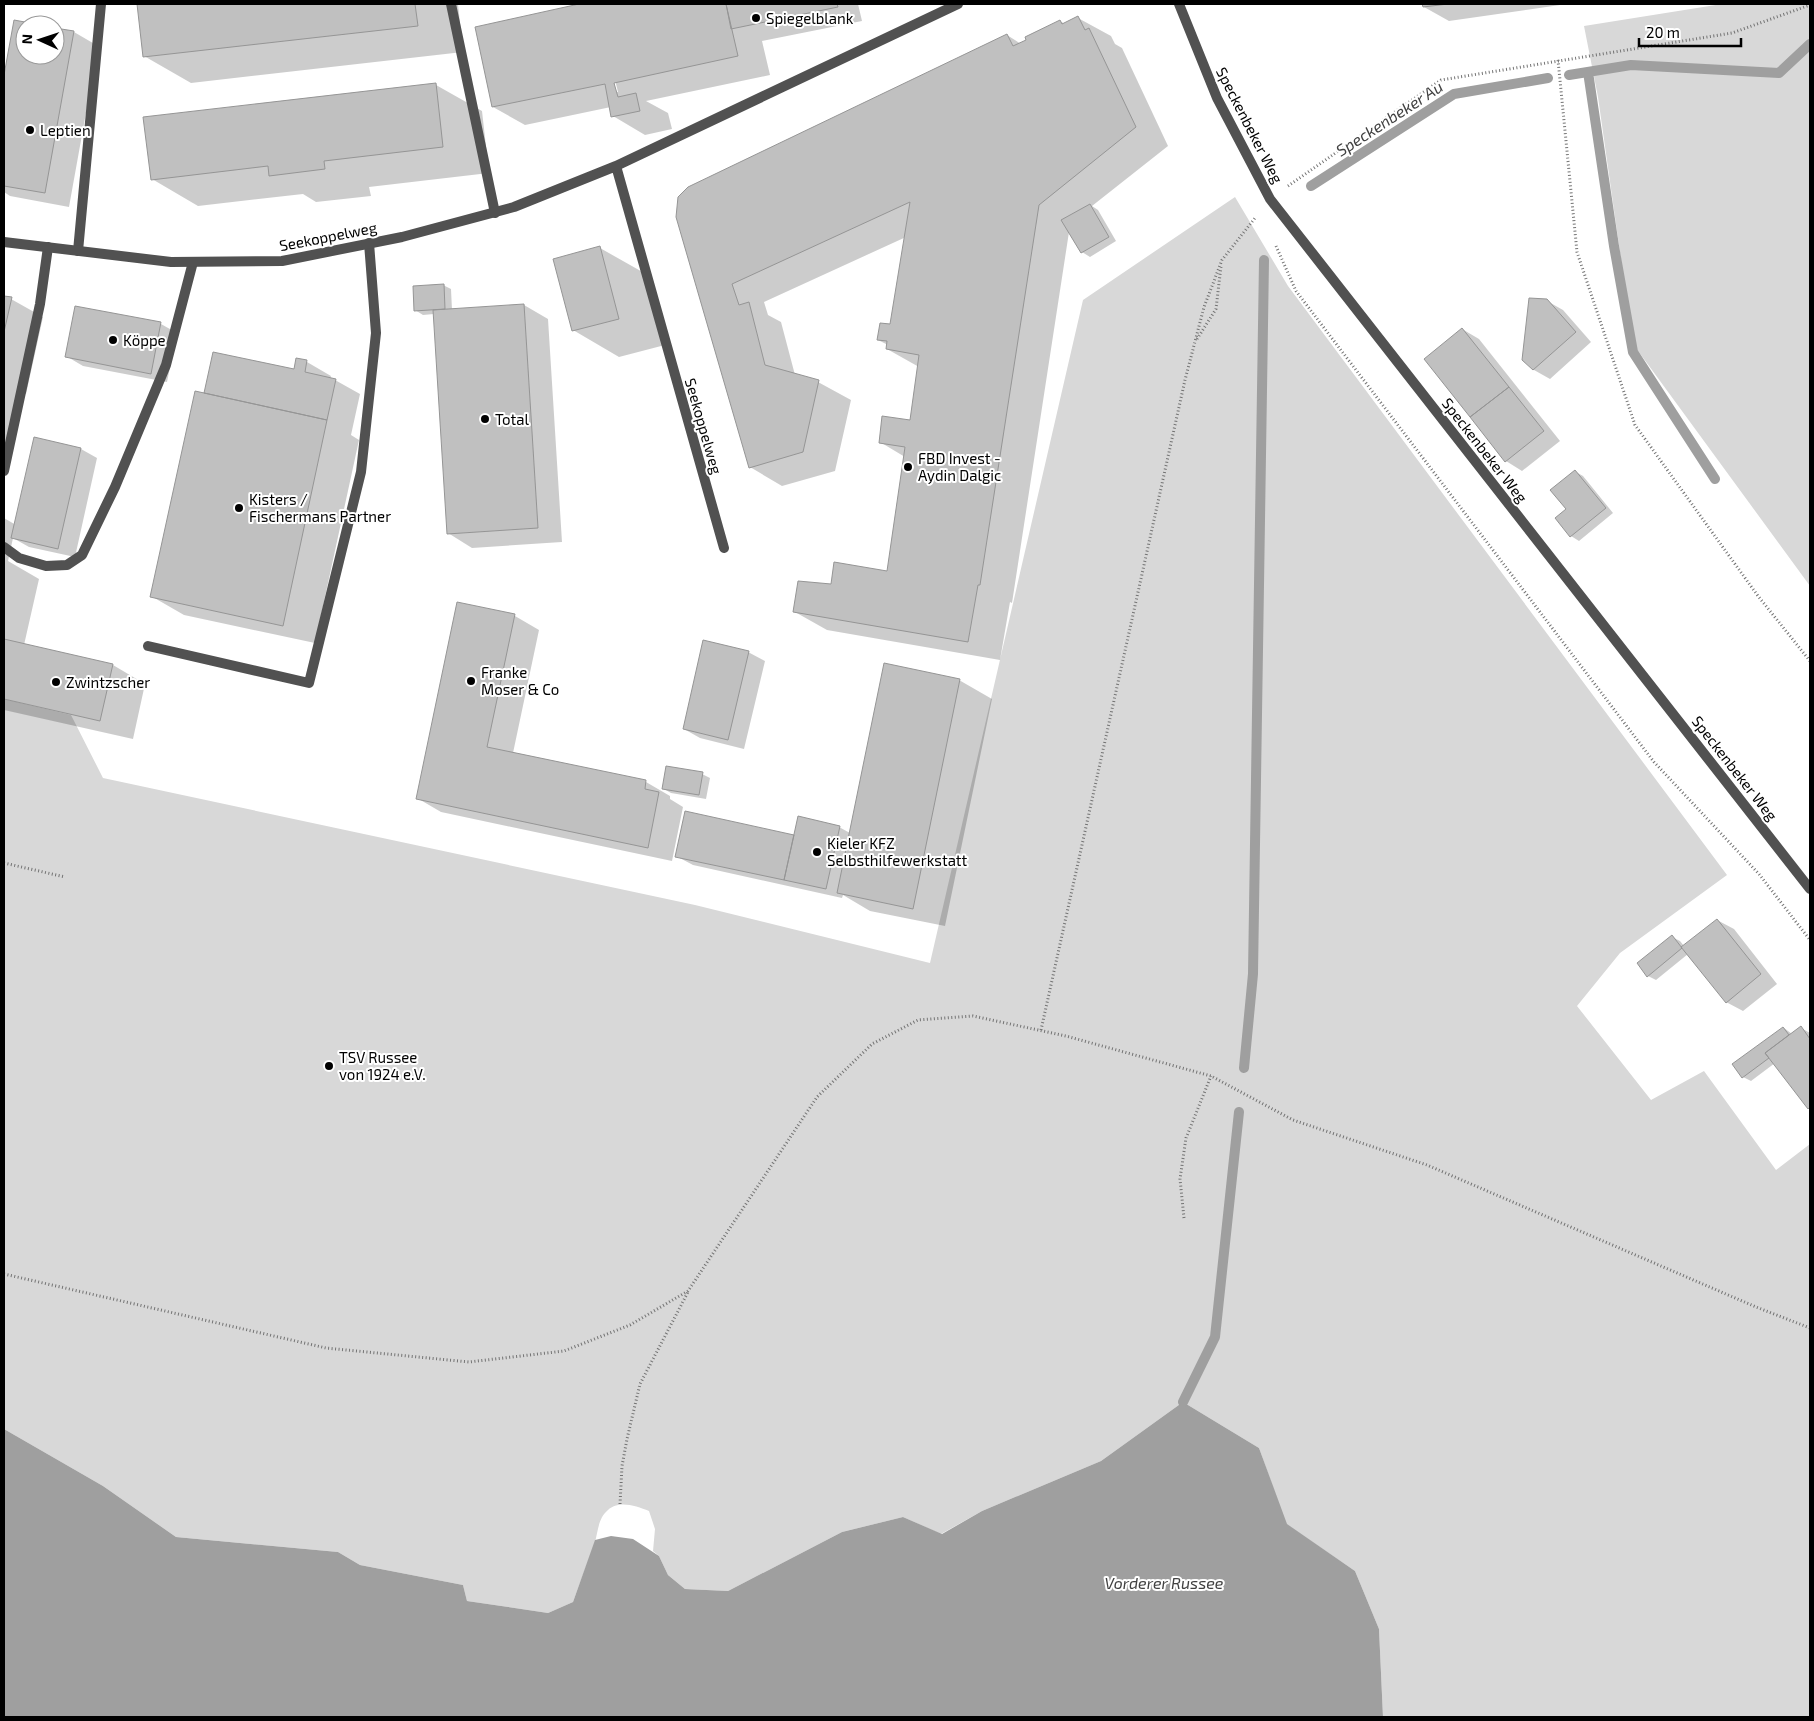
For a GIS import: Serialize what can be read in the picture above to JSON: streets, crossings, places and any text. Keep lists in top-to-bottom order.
{
  "streets": {
    "street": ["Speckenbeker Weg", "Seekoppelweg"]
  },
  "water": ["Speckenbeker Au", "Vorderer Russee"],
  "places": [
    "Spiegelblank",
    "Leptien",
    "Köppe",
    "Total",
    "FBD Invest - Aydin Dalgic",
    "Kisters / Fischermans Partner",
    "Franke Moser & Co",
    "Zwintzscher",
    "Kieler KFZ Selbsthilfewerkstatt",
    "TSV Russee von 1924 e.V."
  ],
  "scale_bar": "20 m",
  "north": "left"
}
